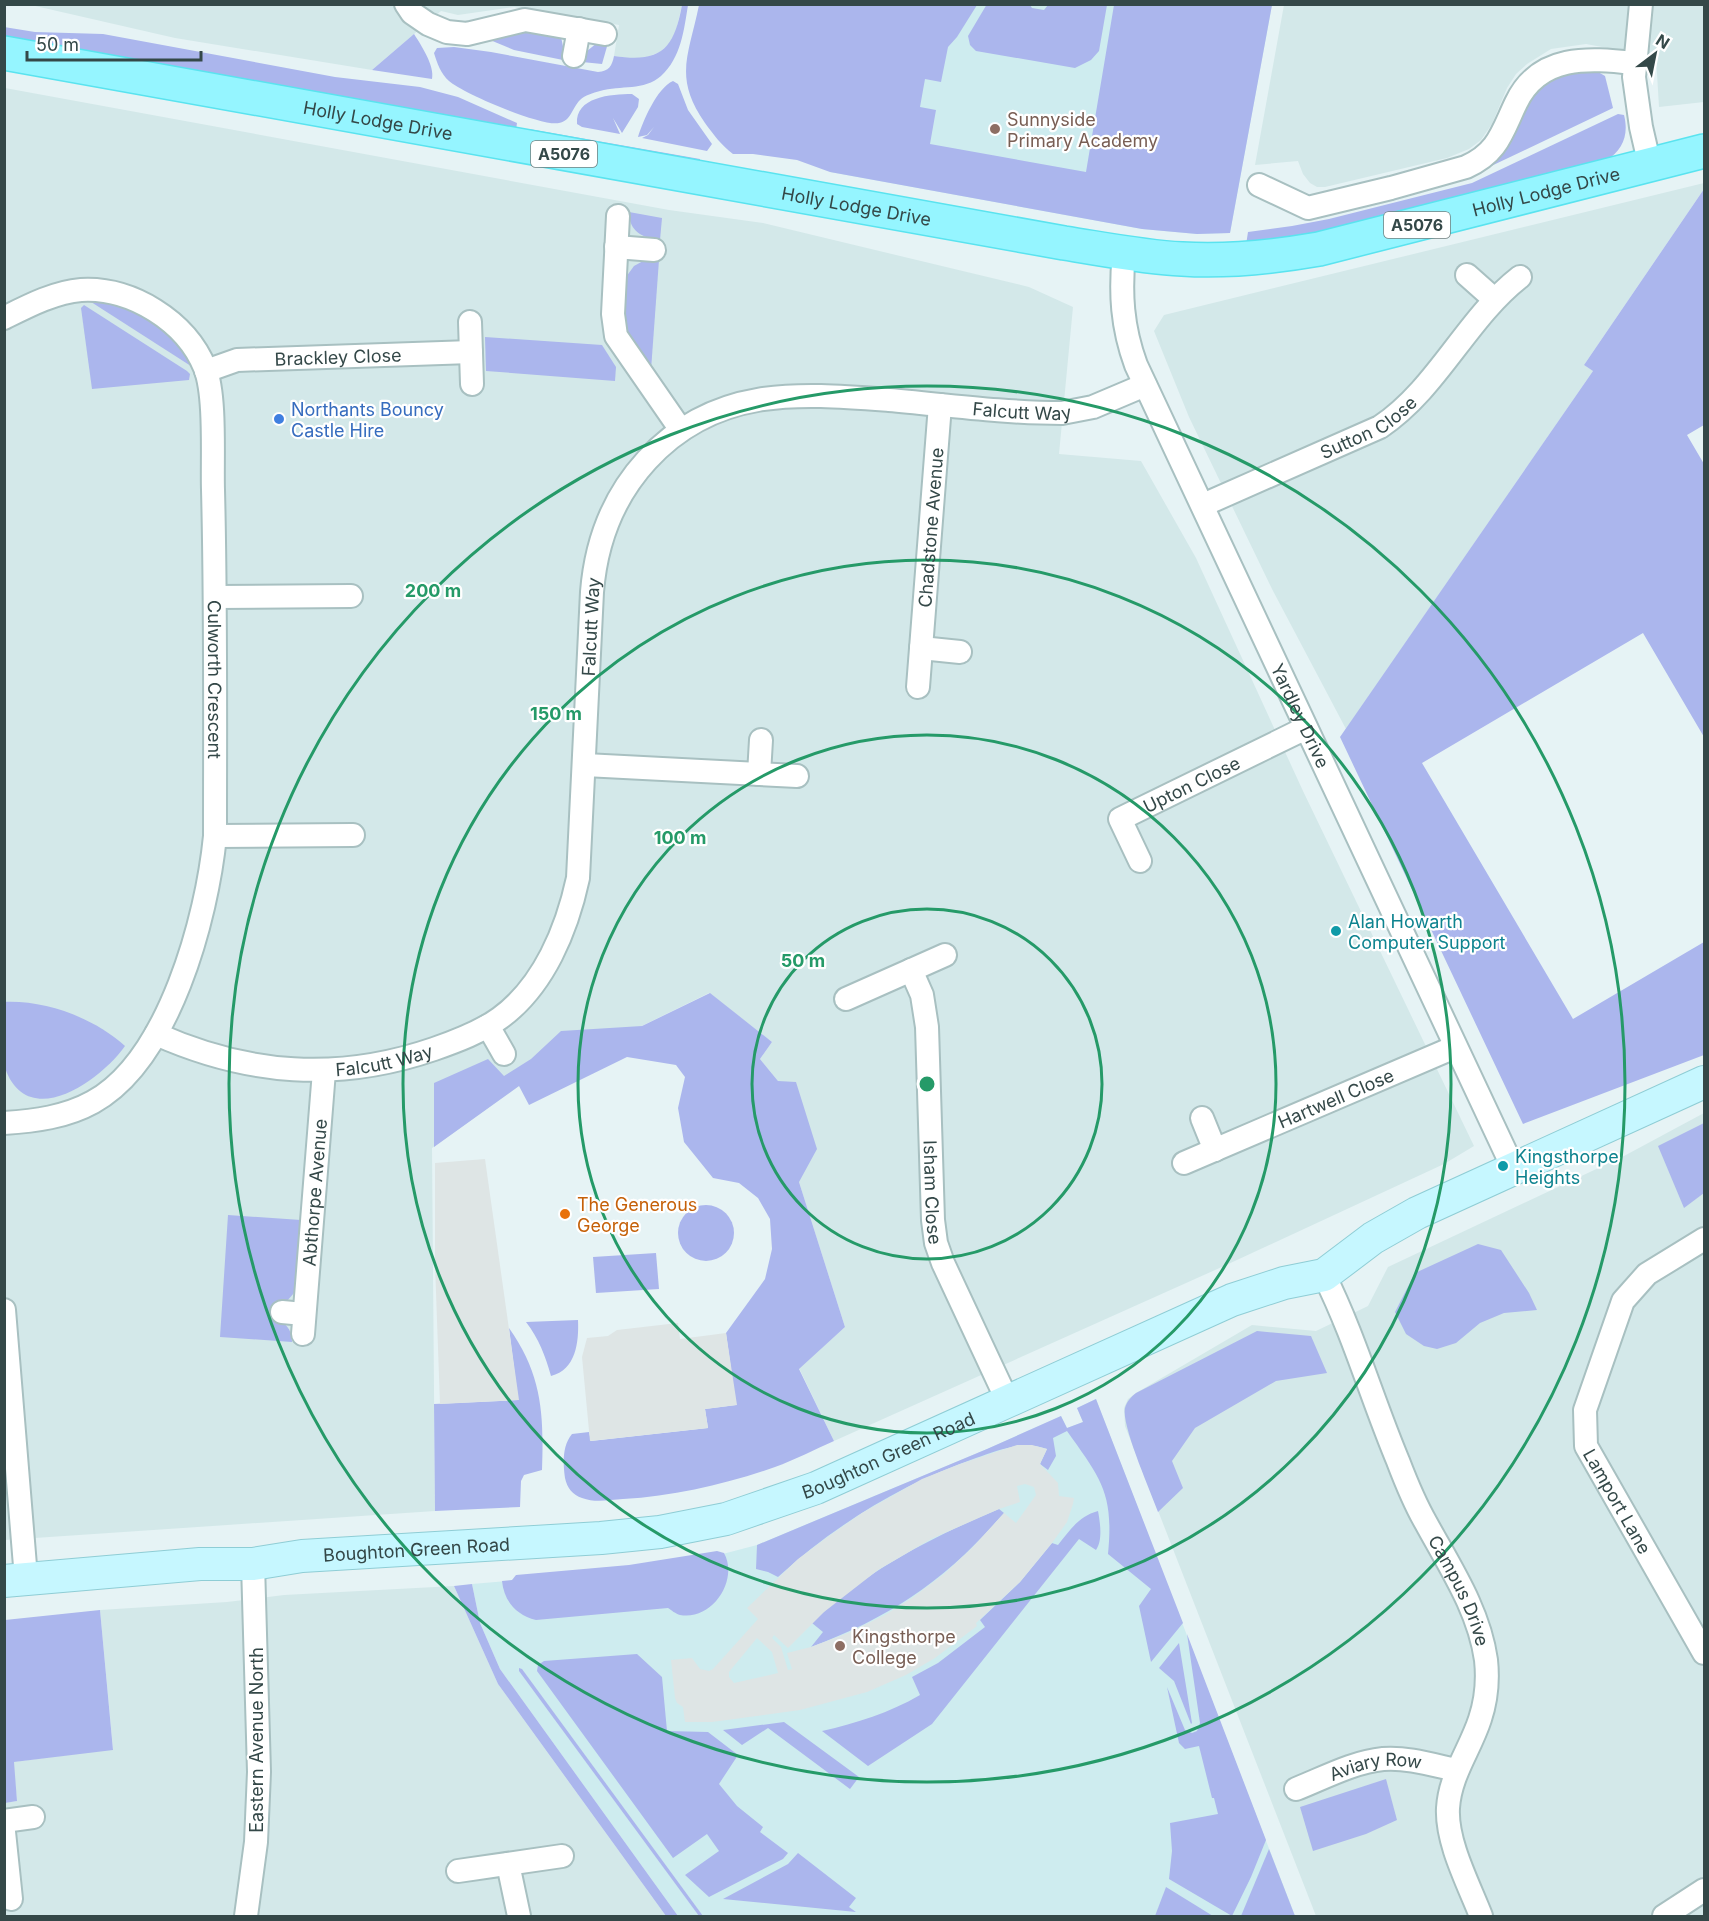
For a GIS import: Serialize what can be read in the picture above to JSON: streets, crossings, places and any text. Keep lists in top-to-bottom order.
{
  "streets": {
    "main road": ["Holly Lodge Drive", "A5076"],
    "street": [
      "Brackley Close",
      "Falcutt Way",
      "Sutton Close",
      "Chadstone Avenue",
      "Culworth Crescent",
      "Yardley Drive",
      "Upton Close",
      "Hartwell Close",
      "Isham Close",
      "Abthorpe Avenue",
      "Boughton Green Road",
      "Lamport Lane",
      "Campus Drive",
      "Eastern Avenue North",
      "Aviary Row"
    ]
  },
  "crossings": [
    ["Holly Lodge Drive", "Yardley Drive"],
    ["Brackley Close", "Culworth Crescent"],
    ["Falcutt Way", "Chadstone Avenue"],
    ["Falcutt Way", "Culworth Crescent"],
    ["Falcutt Way", "Yardley Drive"],
    ["Falcutt Way", "Abthorpe Avenue"],
    ["Sutton Close", "Yardley Drive"],
    ["Yardley Drive", "Upton Close"],
    ["Yardley Drive", "Hartwell Close"],
    ["Yardley Drive", "Boughton Green Road"],
    ["Isham Close", "Boughton Green Road"],
    ["Boughton Green Road", "Campus Drive"],
    ["Boughton Green Road", "Eastern Avenue North"],
    ["Campus Drive", "Aviary Row"]
  ],
  "places": [
    "Sunnyside Primary Academy",
    "Northants Bouncy Castle Hire",
    "Alan Howarth Computer Support",
    "Kingsthorpe Heights",
    "The Generous George",
    "Kingsthorpe College"
  ],
  "scale_bar": "50 m",
  "north": "top right",
  "rings": [
    "200 m",
    "150 m",
    "100 m",
    "50 m"
  ]
}
